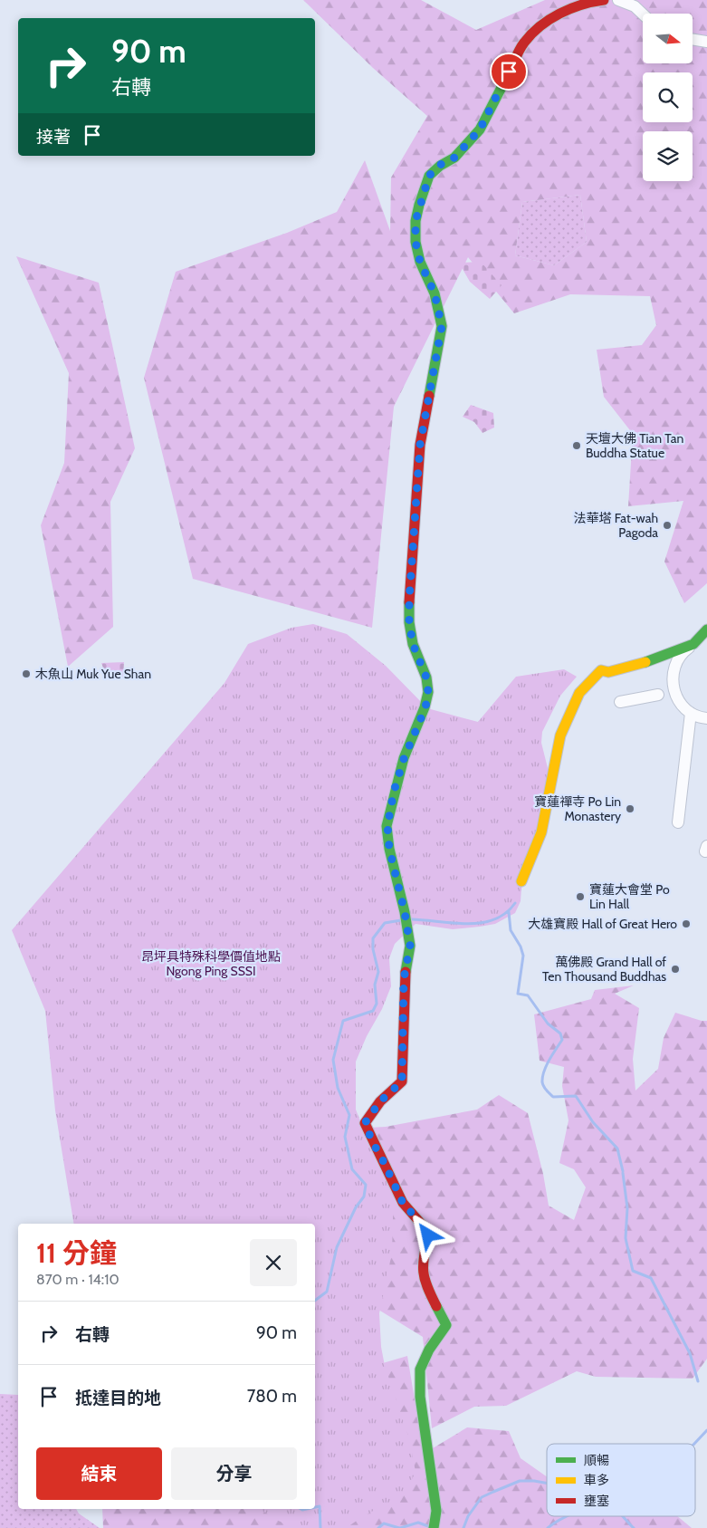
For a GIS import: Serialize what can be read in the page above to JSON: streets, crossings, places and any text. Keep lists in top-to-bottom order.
{
  "parks": ["昂坪具特殊科學價值地點 Ngong Ping SSSI"],
  "places": [
    "天壇大佛 Tian Tan Buddha Statue",
    "法華塔 Fat-wah Pagoda",
    "木魚山 Muk Yue Shan",
    "寶蓮禪寺 Po Lin Monastery",
    "寶蓮大會堂 Po Lin Hall",
    "大雄寶殿 Hall of Great Hero",
    "萬佛殿 Grand Hall of Ten Thousand Buddhas"
  ],
  "legend": ["順暢", "車多", "壅塞"],
  "north": "right",
  "page": {
    "turn": ["90 m", "右轉"],
    "then": "接著",
    "heading": ["11 分鐘", "870 m · 14:10"],
    "list": [
      {
        "name": "右轉",
        "value": "90 m"
      },
      {
        "name": "抵達目的地",
        "value": "780 m"
      }
    ],
    "buttons": ["結束", "分享"]
  }
}
